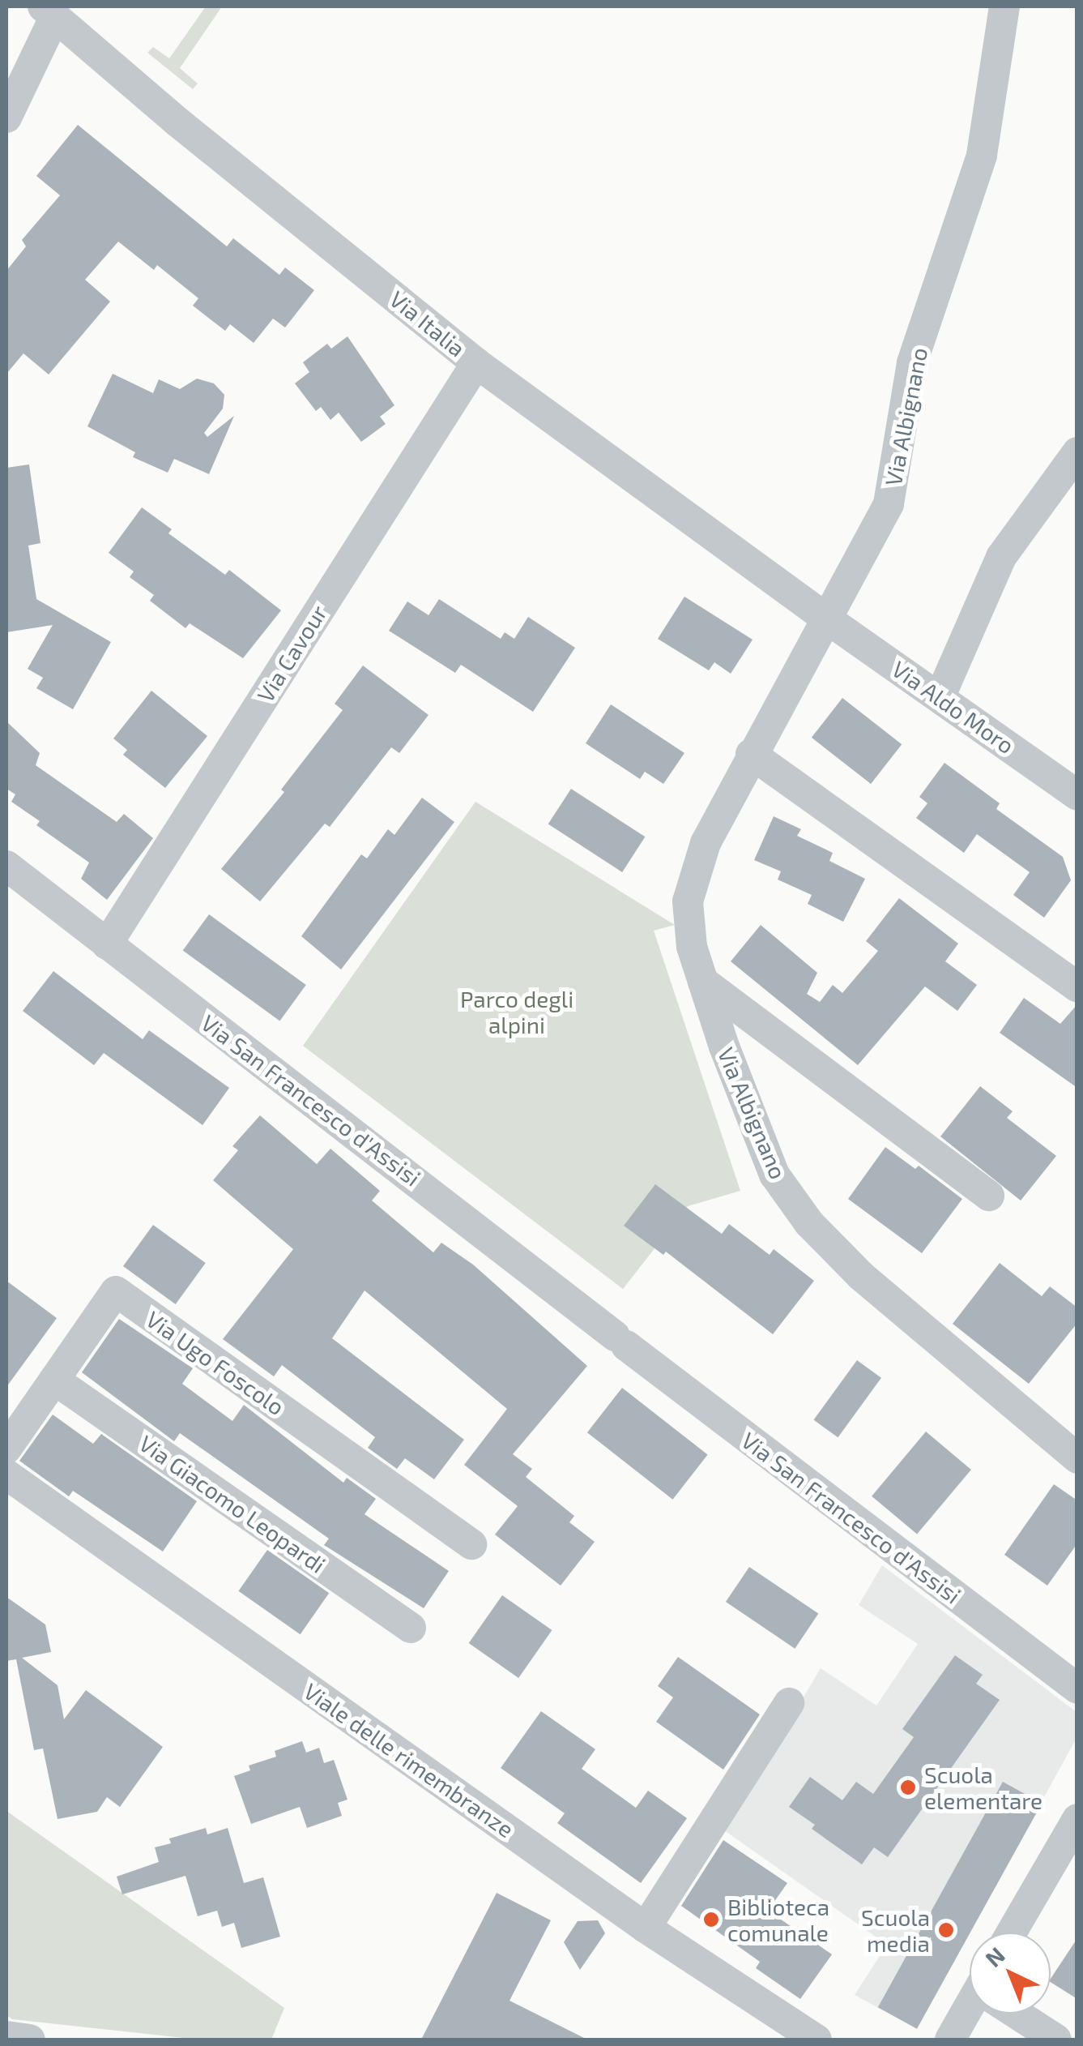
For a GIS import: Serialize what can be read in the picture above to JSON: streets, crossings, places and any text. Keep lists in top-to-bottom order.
{
  "streets": {
    "street": [
      "Via Italia",
      "Via Albignano",
      "Via Cavour",
      "Via Aldo Moro",
      "Via San Francesco d'Assisi",
      "Via Ugo Foscolo",
      "Via Giacomo Leopardi",
      "Viale delle rimembranze"
    ]
  },
  "crossings": [
    ["Via Italia", "Via Albignano"],
    ["Via Italia", "Via Cavour"],
    ["Via Italia", "Via Aldo Moro"],
    ["Via Albignano", "Via Aldo Moro"],
    ["Via Cavour", "Via San Francesco d'Assisi"],
    ["Via Ugo Foscolo", "Via Giacomo Leopardi"]
  ],
  "parks": ["Parco degli alpini"],
  "places": ["Scuola elementare", "Biblioteca comunale", "Scuola media"],
  "north": "top left"
}
